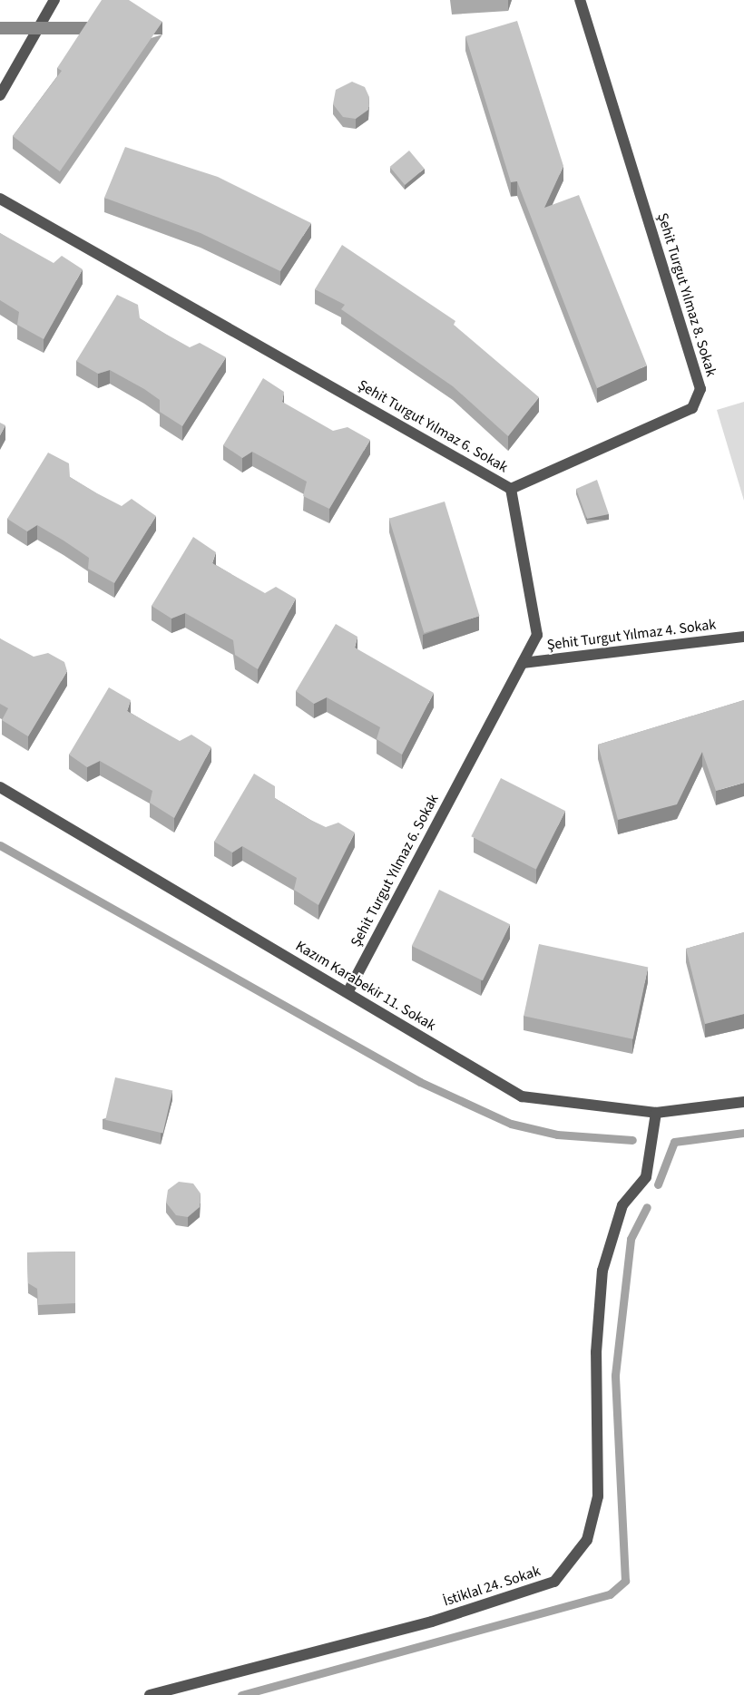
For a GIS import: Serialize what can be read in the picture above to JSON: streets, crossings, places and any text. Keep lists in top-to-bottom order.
{
  "streets": {
    "street": [
      "Şehit Turgut Yılmaz 8. Sokak",
      "Şehit Turgut Yılmaz 6. Sokak",
      "Şehit Turgut Yılmaz 4. Sokak",
      "Kazım Karabekir 11. Sokak",
      "İstiklal 24. Sokak"
    ]
  },
  "crossings": [
    ["Şehit Turgut Yılmaz 8. Sokak", "Şehit Turgut Yılmaz 6. Sokak"],
    ["Şehit Turgut Yılmaz 6. Sokak", "Şehit Turgut Yılmaz 4. Sokak"],
    ["Şehit Turgut Yılmaz 6. Sokak", "Kazım Karabekir 11. Sokak"],
    ["Kazım Karabekir 11. Sokak", "İstiklal 24. Sokak"]
  ]
}
